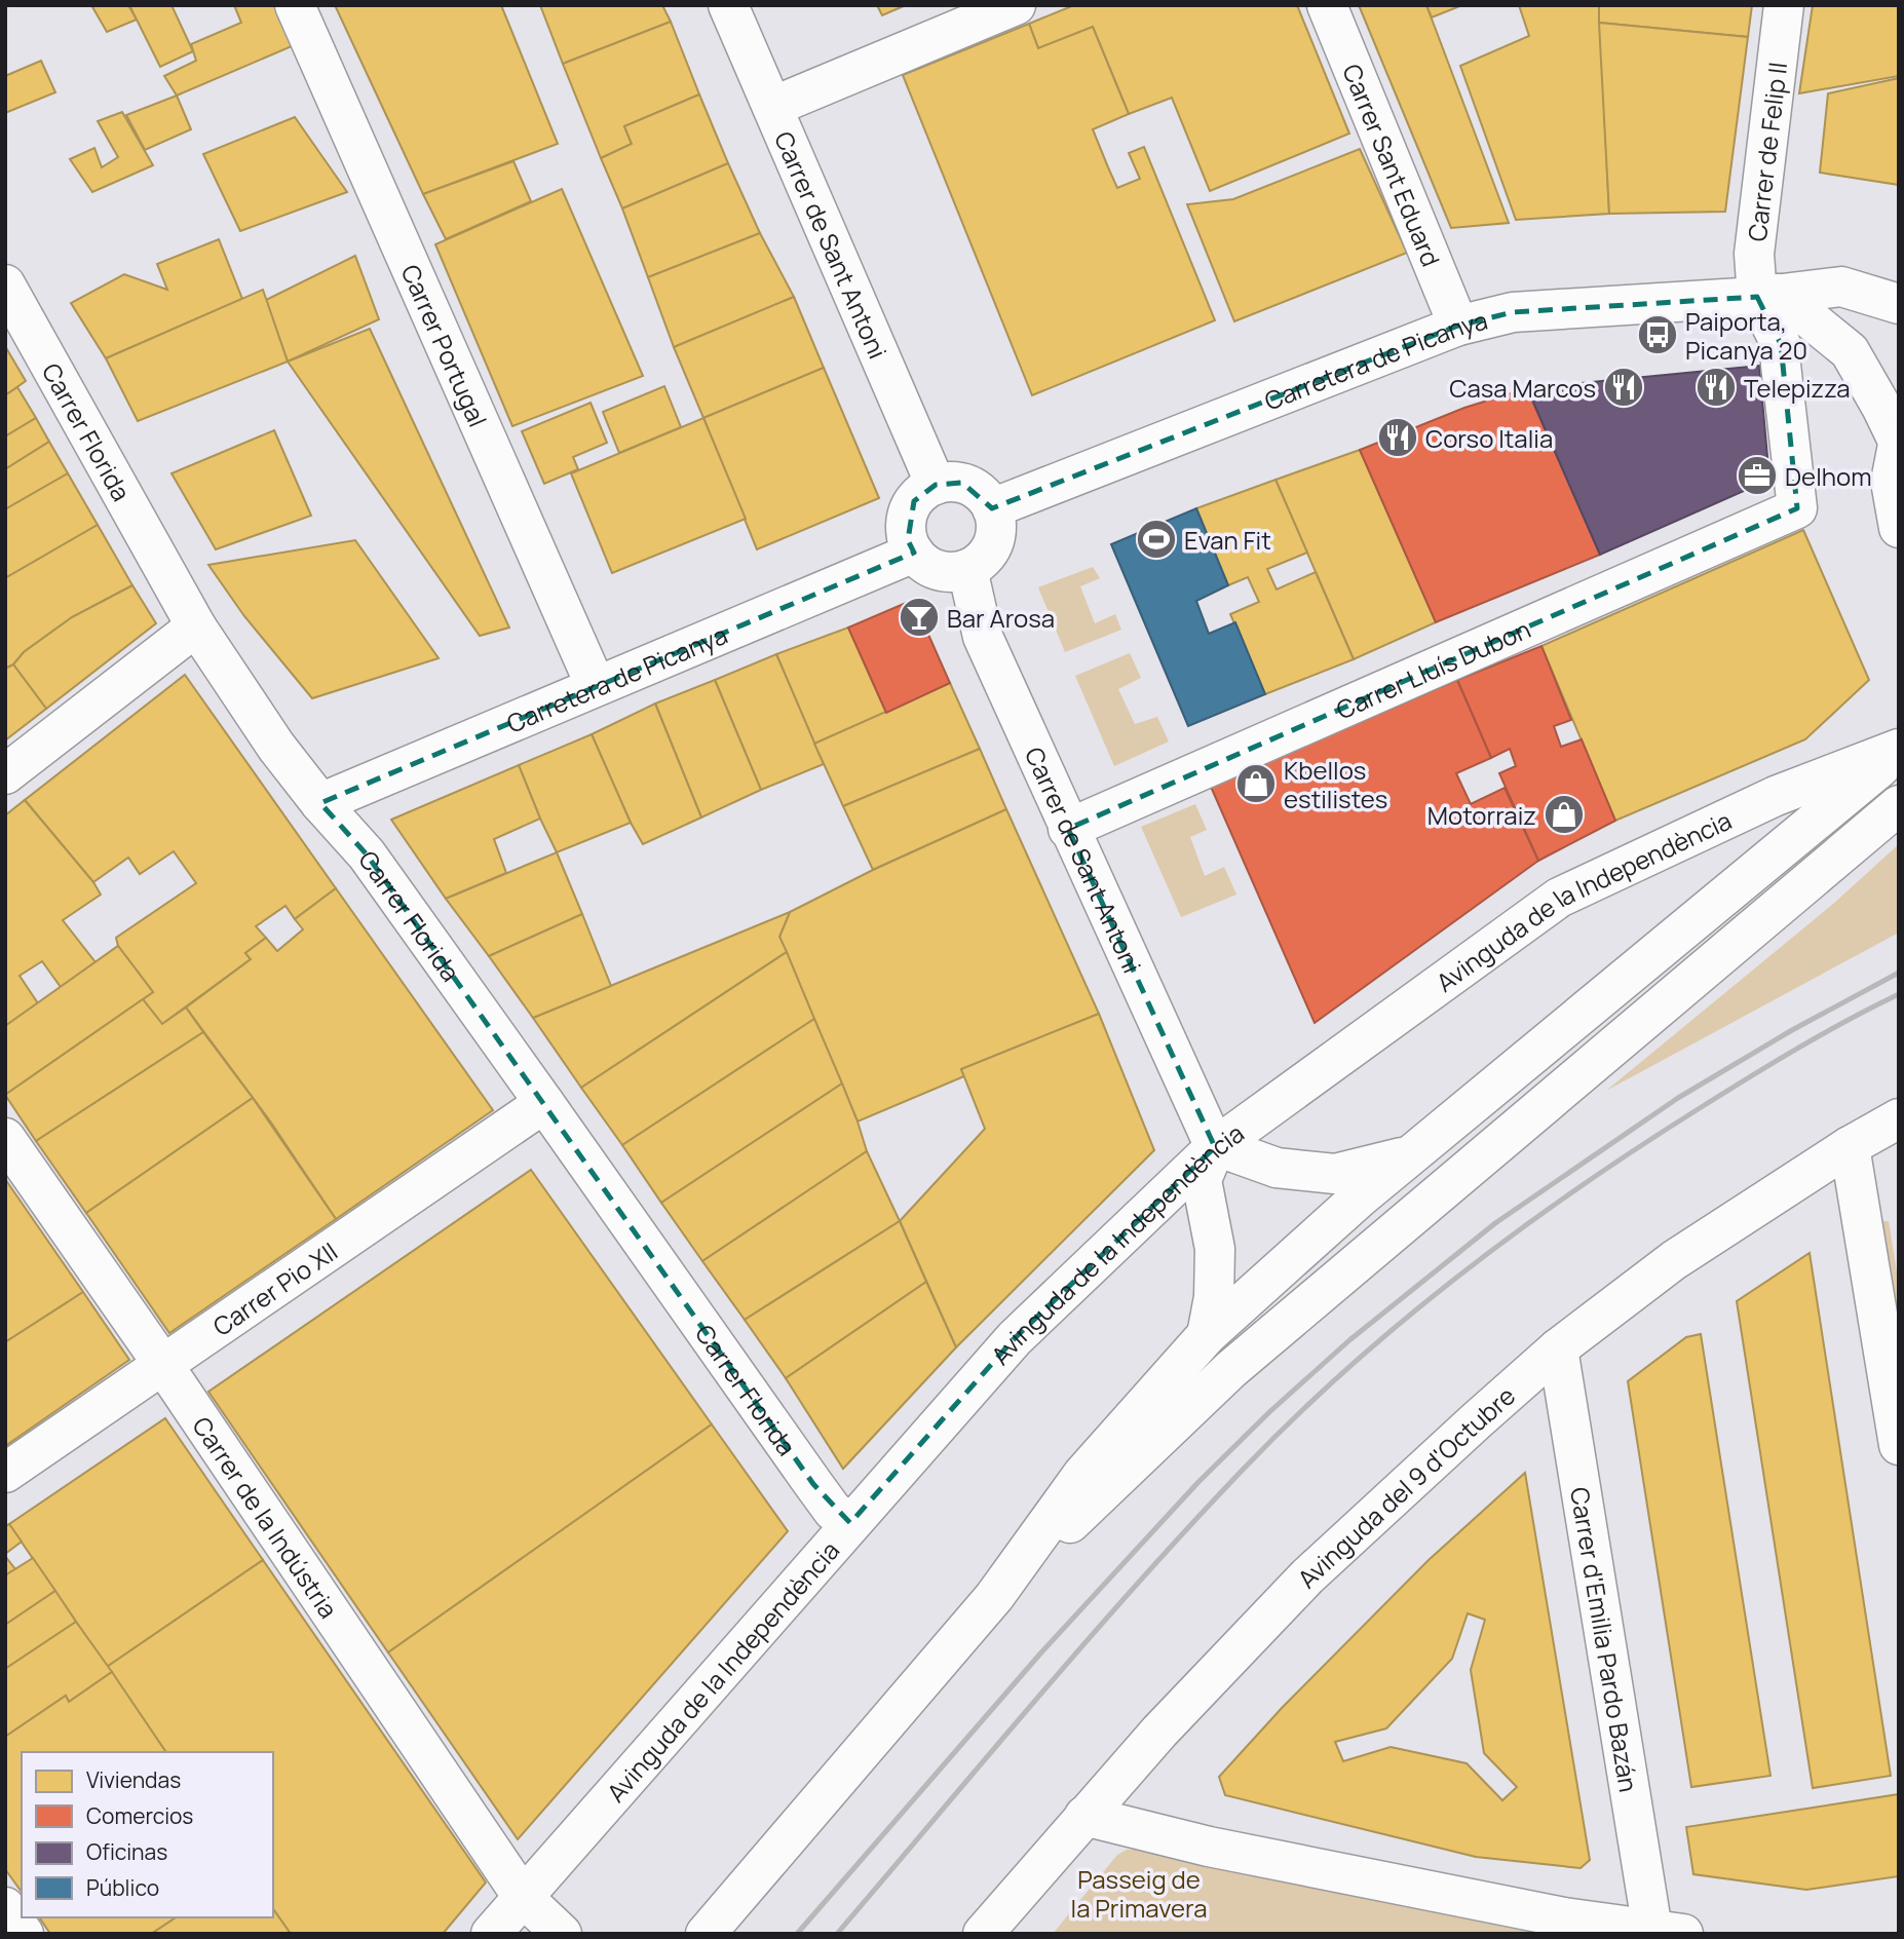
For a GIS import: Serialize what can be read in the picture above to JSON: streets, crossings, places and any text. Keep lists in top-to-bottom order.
{
  "streets": {
    "street": [
      "Carrer de Felip II",
      "Carrer Sant Eduard",
      "Carrer de Sant Antoni",
      "Carrer Portugal",
      "Carretera de Picanya",
      "Carrer Florida",
      "Carrer Lluís Dubon",
      "Avinguda de la Independència",
      "Carrer Pio XII",
      "Avinguda del 9 d'Octubre",
      "Carrer de la Indústria",
      "Carrer d'Emilia Pardo Bazán"
    ]
  },
  "crossings": [
    ["Carrer de Felip II", "Carretera de Picanya"],
    ["Carrer de Felip II", "Carrer Lluís Dubon"],
    ["Carrer Sant Eduard", "Carretera de Picanya"],
    ["Carrer de Sant Antoni", "Carretera de Picanya"],
    ["Carrer de Sant Antoni", "Carrer Lluís Dubon"],
    ["Carrer de Sant Antoni", "Avinguda de la Independència"],
    ["Carrer Portugal", "Carretera de Picanya"],
    ["Carretera de Picanya", "Carrer Florida"],
    ["Carretera de Picanya", "Carrer Lluís Dubon"],
    ["Carrer Florida", "Avinguda de la Independència"],
    ["Carrer Florida", "Carrer Pio XII"],
    ["Avinguda de la Independència", "Carrer de la Indústria"],
    ["Carrer Pio XII", "Carrer de la Indústria"],
    ["Avinguda del 9 d'Octubre", "Carrer d'Emilia Pardo Bazán"]
  ],
  "parks": ["Passeig de la Primavera"],
  "places": {
    "bus stop": ["Paiporta, Picanya 20"],
    "restaurant": ["Casa Marcos", "Telepizza", "Corso Italia"],
    "office": ["Delhom"],
    "sports": ["Evan Fit"],
    "bar": ["Bar Arosa"],
    "shop": ["Kbellos estilistes", "Motorraiz"]
  },
  "legend": [
    "Viviendas",
    "Comercios",
    "Oficinas",
    "Público"
  ]
}
